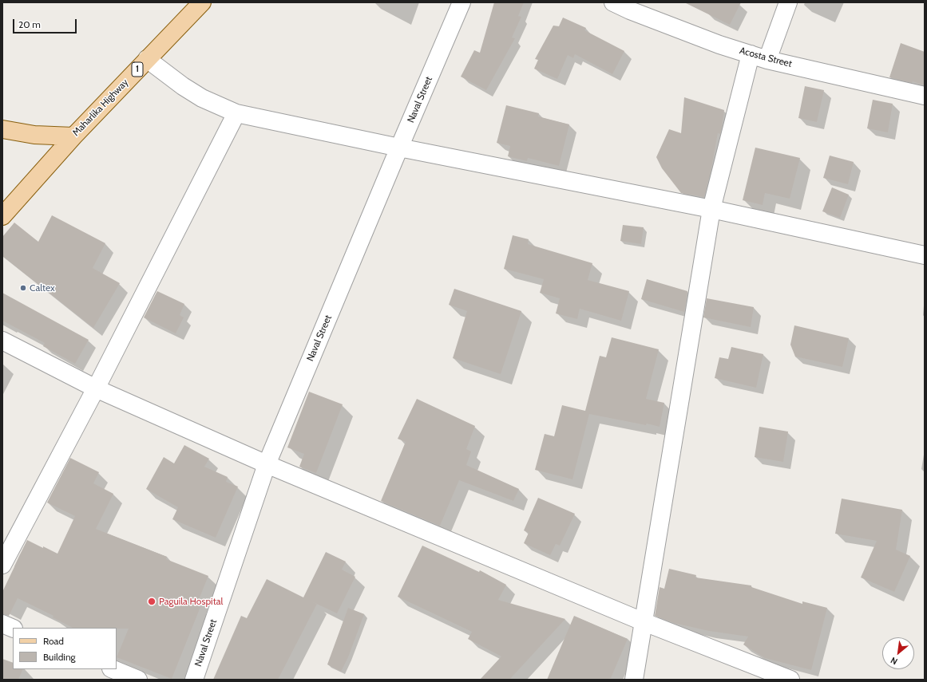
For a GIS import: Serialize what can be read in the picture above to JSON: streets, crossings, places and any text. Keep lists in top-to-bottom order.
{
  "streets": {
    "main road": ["1", "Maharlika Highway"],
    "street": ["Acosta Street", "Naval Street"]
  },
  "places": ["Caltex", "Paguila Hospital"],
  "legend": ["Road", "Building"],
  "scale_bar": "20 m",
  "north": "bottom left"
}
